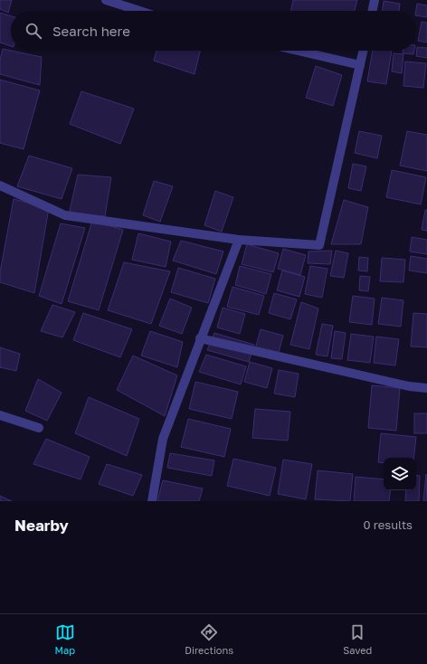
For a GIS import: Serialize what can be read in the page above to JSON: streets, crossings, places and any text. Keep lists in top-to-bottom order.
{
  "page": {
    "search": "Search here",
    "heading": ["Nearby", "0 results"],
    "nav": ["Map", "Directions", "Saved"]
  }
}
